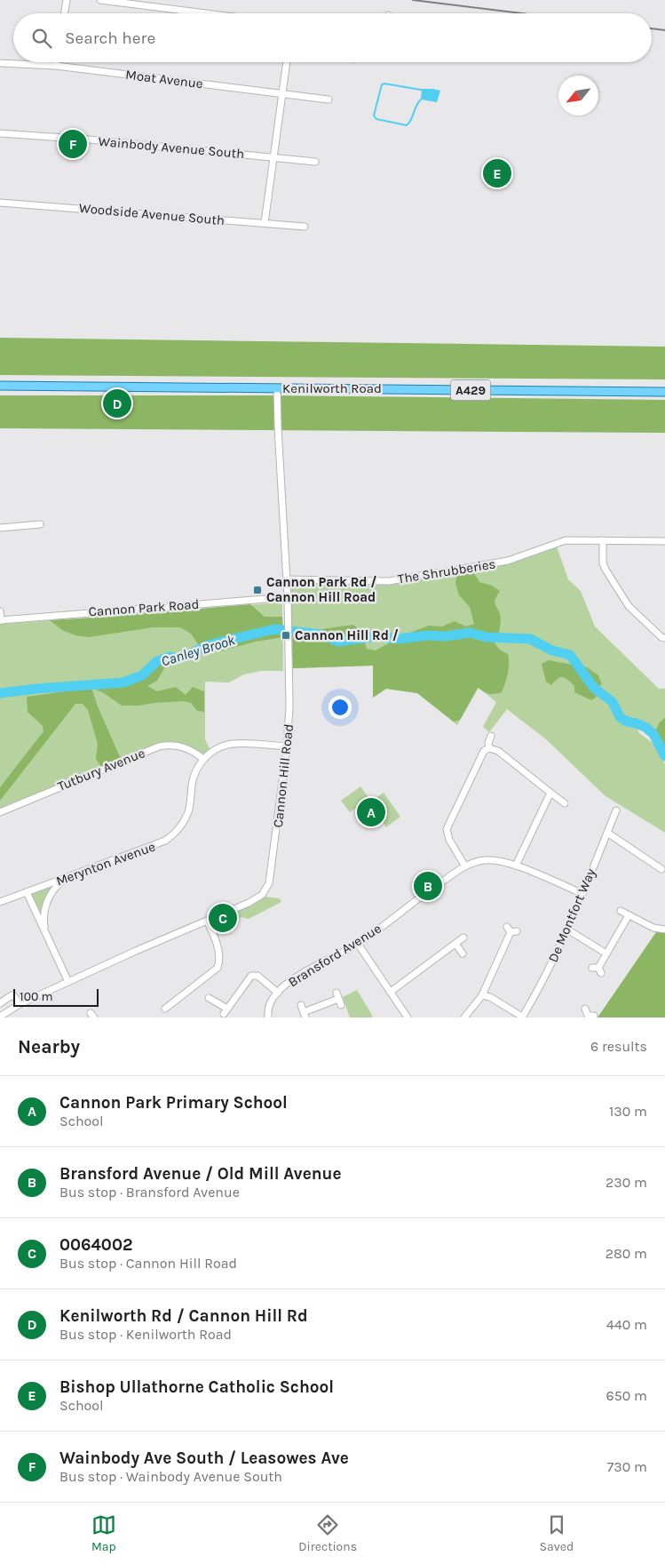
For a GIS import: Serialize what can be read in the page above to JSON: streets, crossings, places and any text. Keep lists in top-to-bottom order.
{
  "streets": {
    "main road": ["Kenilworth Road", "A429"],
    "street": [
      "Moat Avenue",
      "Wainbody Avenue South",
      "Woodside Avenue South",
      "The Shrubberies",
      "Cannon Park Road",
      "Tutbury Avenue",
      "Cannon Hill Road",
      "Merynton Avenue",
      "De Montfort Way",
      "Bransford Avenue"
    ]
  },
  "crossings": [
    ["Kenilworth Road", "Cannon Hill Road"],
    ["The Shrubberies", "Cannon Hill Road"],
    ["Cannon Park Road", "Cannon Hill Road"],
    ["Tutbury Avenue", "Merynton Avenue"],
    ["De Montfort Way", "Bransford Avenue"]
  ],
  "water": ["Canley Brook"],
  "places": {
    "transit": ["Cannon Park Rd / Cannon Hill Road", "Cannon Hill Rd /"]
  },
  "scale_bar": "100 m",
  "north": "bottom left",
  "page": {
    "search": "Search here",
    "pins": [
      "F",
      "E",
      "D",
      "A",
      "B",
      "C"
    ],
    "scale": "100 m",
    "heading": ["Nearby", "6 results"],
    "list": [
      {
        "mark": "A",
        "name": "Cannon Park Primary School",
        "note": "School",
        "value": "130 m"
      },
      {
        "mark": "B",
        "name": "Bransford Avenue / Old Mill Avenue",
        "note": "Bus stop · Bransford Avenue",
        "value": "230 m"
      },
      {
        "mark": "C",
        "name": "0064002",
        "note": "Bus stop · Cannon Hill Road",
        "value": "280 m"
      },
      {
        "mark": "D",
        "name": "Kenilworth Rd / Cannon Hill Rd",
        "note": "Bus stop · Kenilworth Road",
        "value": "440 m"
      },
      {
        "mark": "E",
        "name": "Bishop Ullathorne Catholic School",
        "note": "School",
        "value": "650 m"
      },
      {
        "mark": "F",
        "name": "Wainbody Ave South / Leasowes Ave",
        "note": "Bus stop · Wainbody Avenue South",
        "value": "730 m"
      }
    ],
    "nav": ["Map", "Directions", "Saved"]
  }
}
